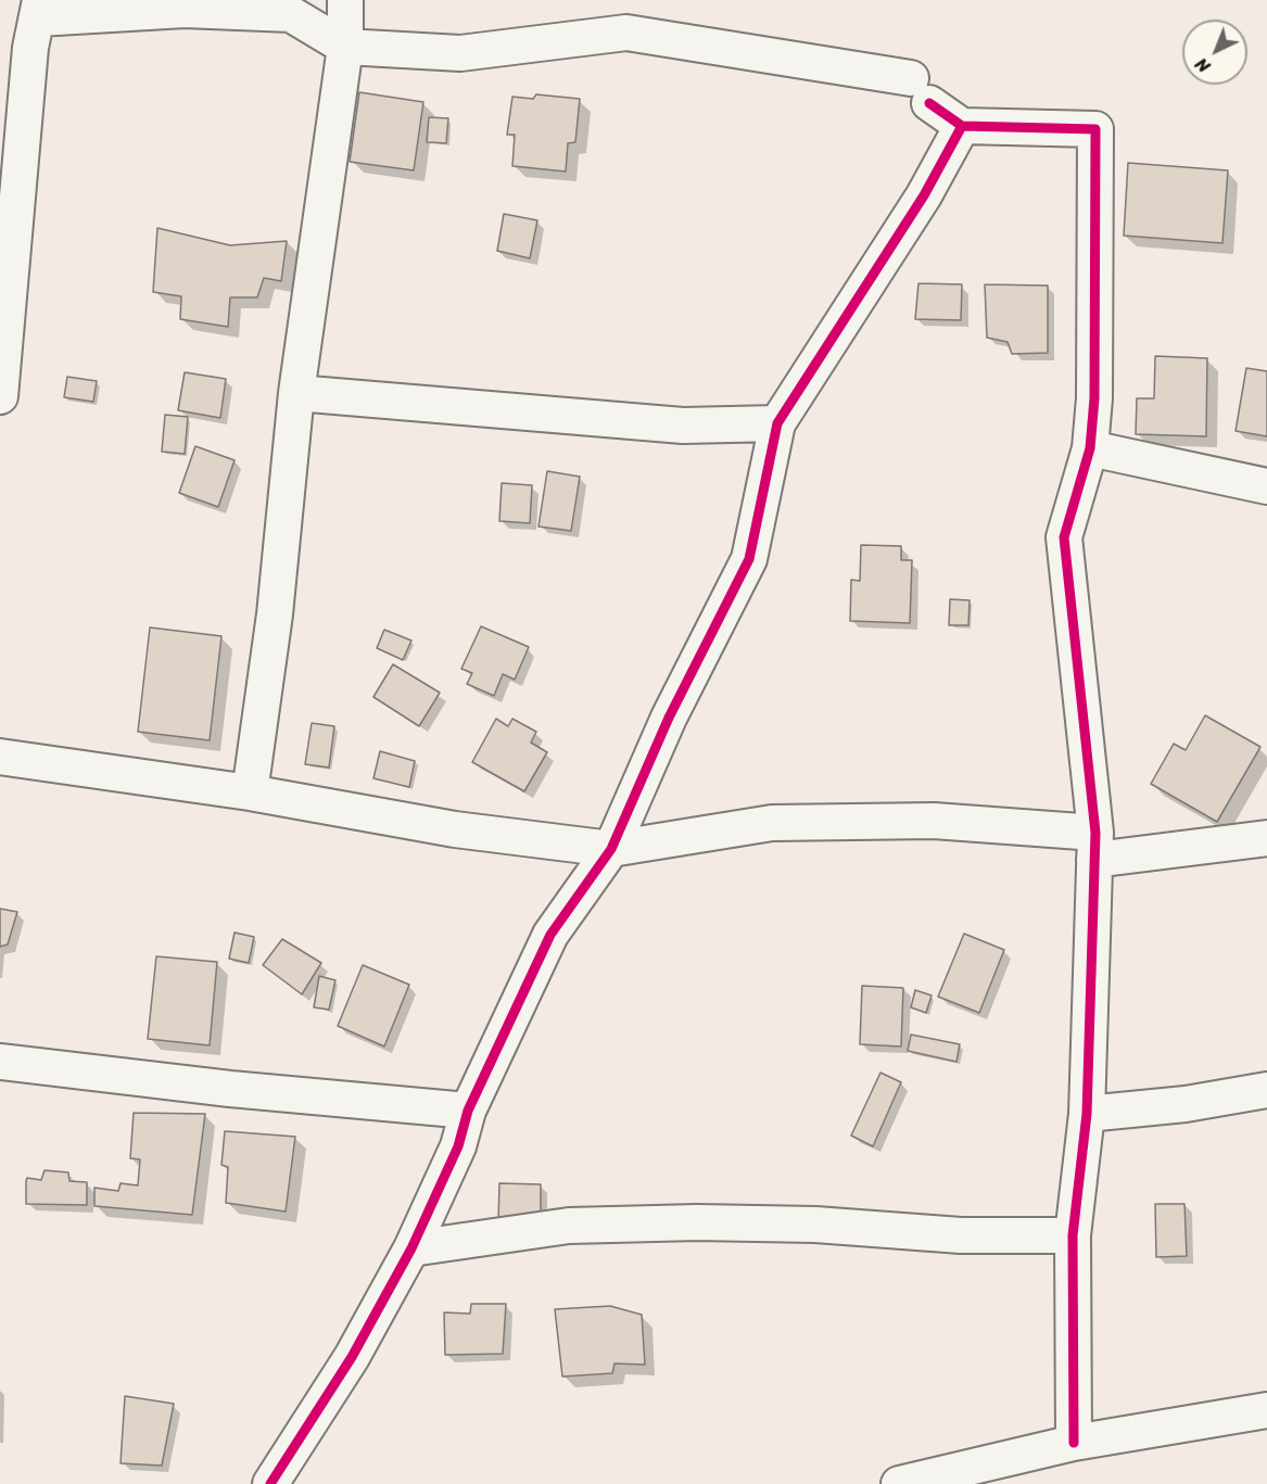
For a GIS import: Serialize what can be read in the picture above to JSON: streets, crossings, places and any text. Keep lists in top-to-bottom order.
{
  "north": "bottom left"
}
